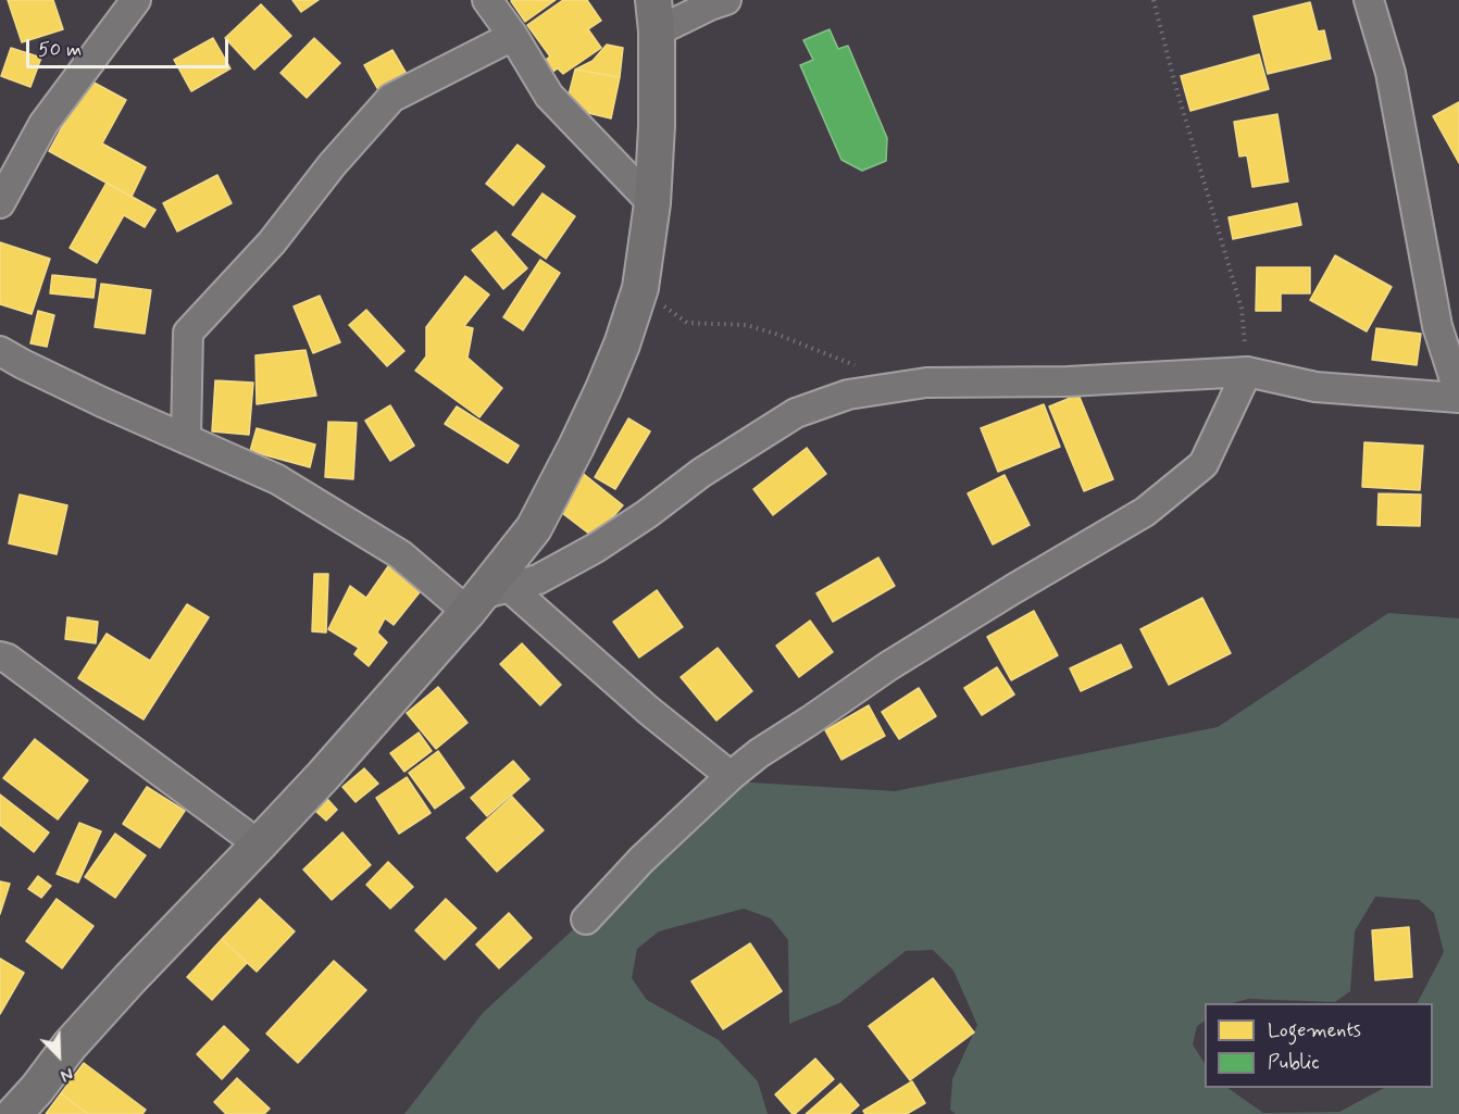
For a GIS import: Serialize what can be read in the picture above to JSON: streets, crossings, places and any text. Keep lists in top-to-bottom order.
{
  "legend": ["Logements", "Public"],
  "scale_bar": "50 m",
  "north": "bottom right"
}
